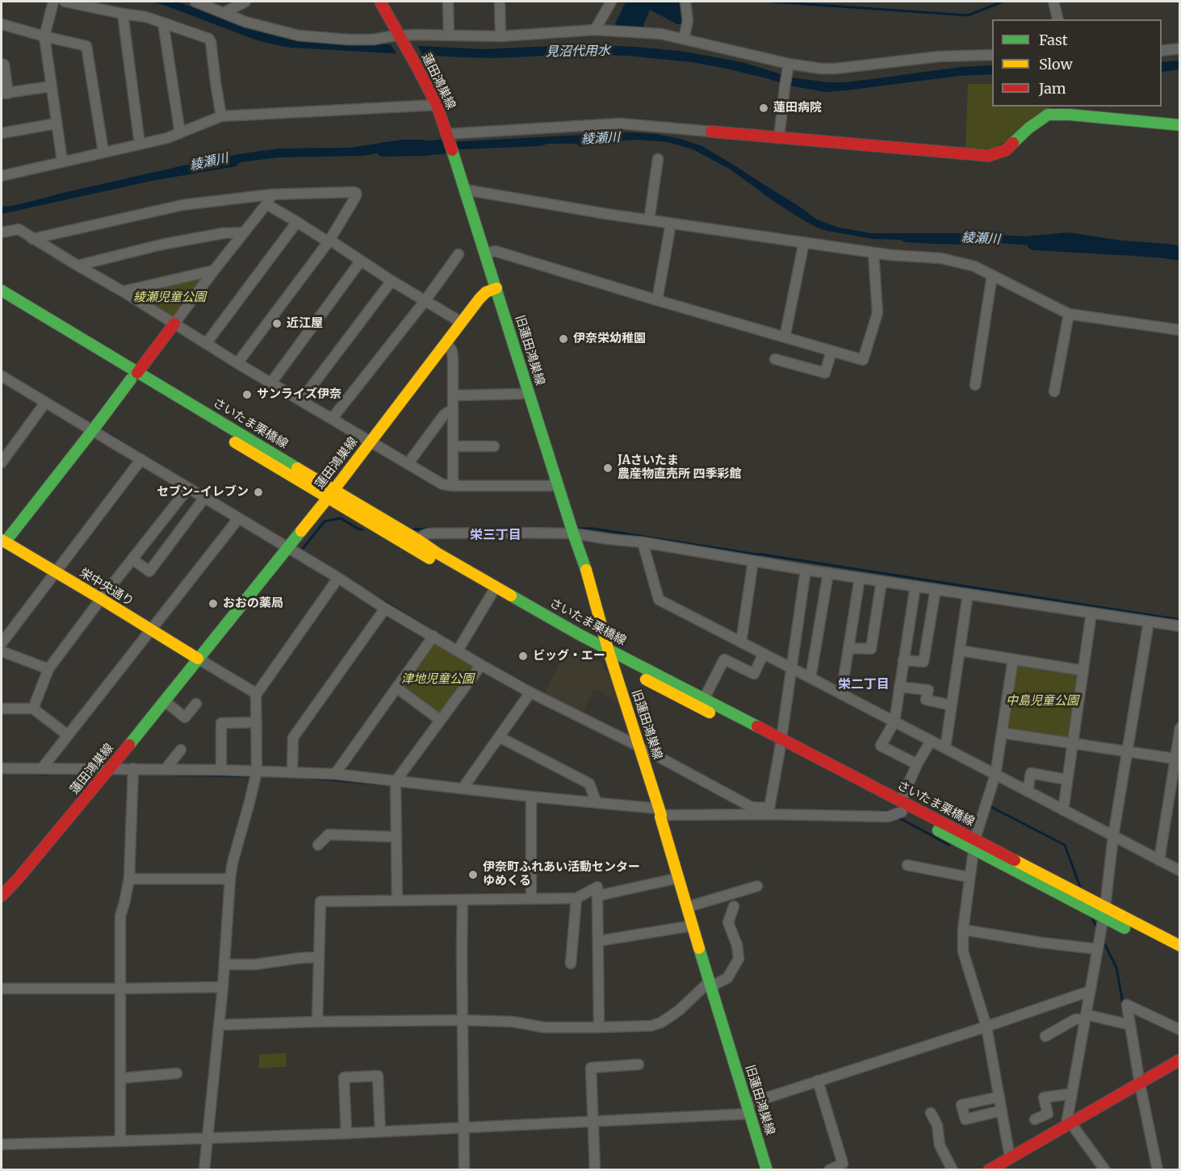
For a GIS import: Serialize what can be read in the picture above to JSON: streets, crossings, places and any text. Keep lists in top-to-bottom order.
{
  "streets": {
    "main road": [
      "蓮田鴻巣線",
      "旧蓮田鴻巣線",
      "さいたま栗橋線",
      "栄中央通り"
    ]
  },
  "crossings": [
    ["蓮田鴻巣線", "旧蓮田鴻巣線"],
    ["蓮田鴻巣線", "さいたま栗橋線"],
    ["蓮田鴻巣線", "栄中央通り"],
    ["旧蓮田鴻巣線", "さいたま栗橋線"]
  ],
  "districts": ["栄三丁目", "栄二丁目"],
  "water": ["見沼代用水", "綾瀬川"],
  "parks": ["綾瀬児童公園", "津地児童公園", "中島児童公園"],
  "places": [
    "蓮田病院",
    "近江屋",
    "伊奈栄幼稚園",
    "サンライズ伊奈",
    "JAさいたま 農産物直売所 四季彩館",
    "セブン-イレブン",
    "おおの薬局",
    "ビッグ・エー",
    "伊奈町ふれあい活動センター ゆめくる"
  ],
  "legend": ["Fast", "Slow", "Jam"]
}
